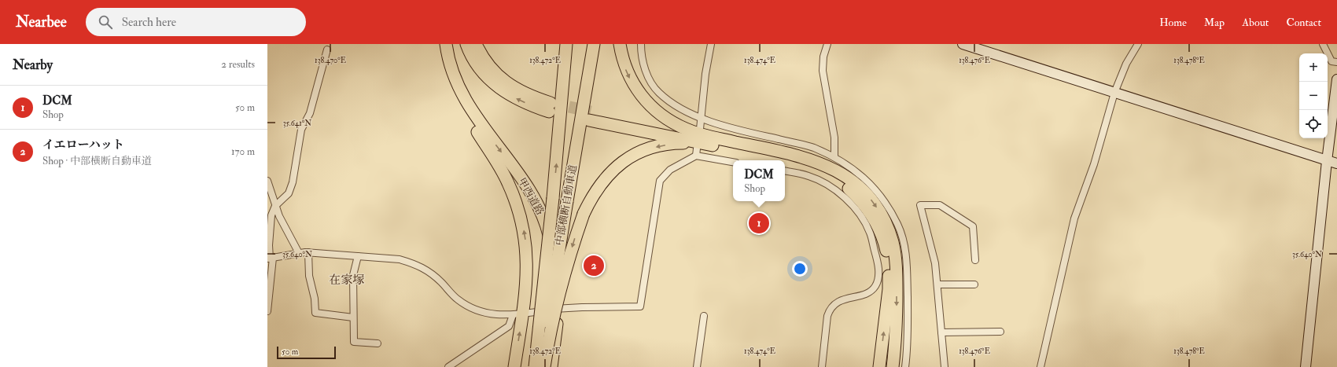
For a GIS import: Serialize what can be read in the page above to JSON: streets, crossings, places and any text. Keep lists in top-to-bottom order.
{
  "streets": {
    "highway": ["甲西道路", "中部横断自動車道"]
  },
  "districts": ["在家塚"],
  "scale_bar": "50 m",
  "page": {
    "header": "Nearbee",
    "search": "Search here",
    "nav": [
      "Home",
      "Map",
      "About",
      "Contact"
    ],
    "heading": ["Nearby", "2 results"],
    "map_buttons": ["+", "−"],
    "list": [
      {
        "mark": "1",
        "name": "DCM",
        "note": "Shop",
        "value": "50 m"
      },
      {
        "mark": "2",
        "name": "イエローハット",
        "note": "Shop · 中部横断自動車道",
        "value": "170 m"
      }
    ],
    "popup": ["DCM", "Shop"],
    "pins": ["1", "2"],
    "scale": "50 m"
  },
  "coordinates": [
    "138.470°E",
    "138.472°E",
    "138.474°E",
    "138.476°E",
    "138.478°E",
    "35.641°N",
    "35.640°N"
  ]
}
